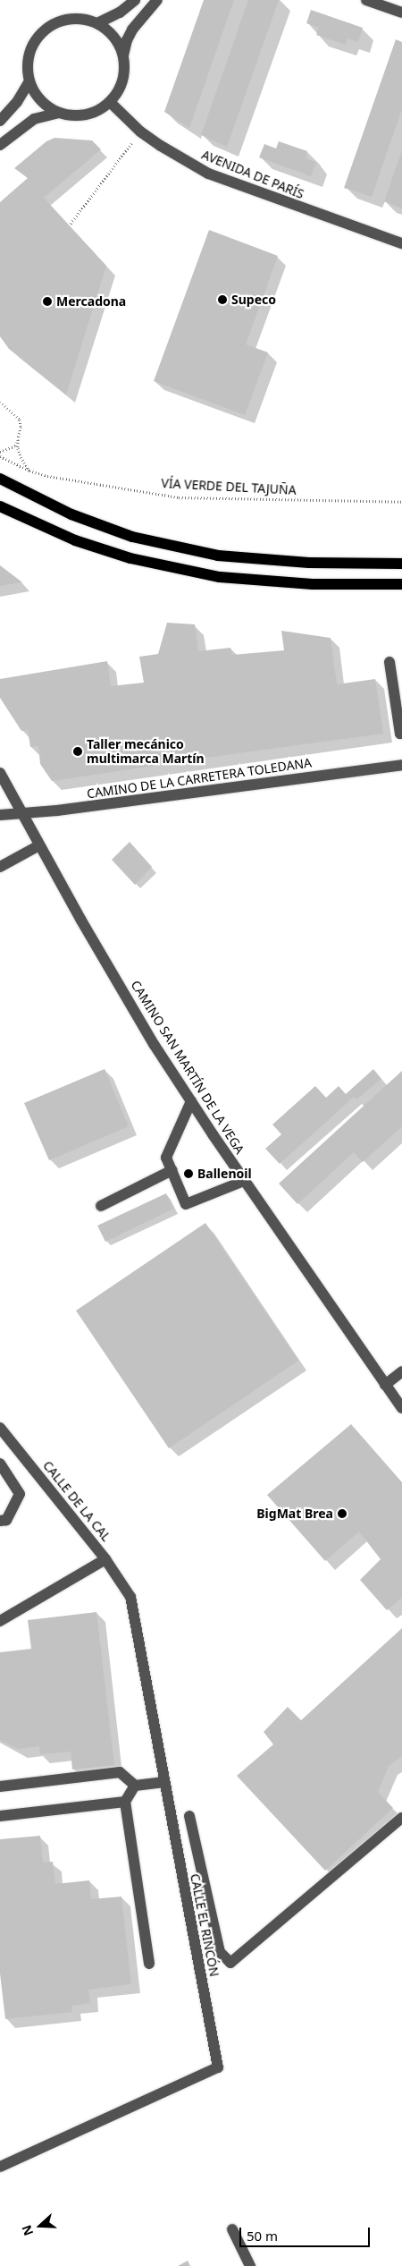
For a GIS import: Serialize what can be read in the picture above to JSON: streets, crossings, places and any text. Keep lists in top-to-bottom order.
{
  "streets": {
    "street": [
      "AVENIDA DE PARÍS",
      "CAMINO DE LA CARRETERA TOLEDANA",
      "CAMINO SAN MARTÍN DE LA VEGA",
      "CALLE DE LA CAL",
      "CALLE EL RINCÓN"
    ],
    "path": ["VÍA VERDE DEL TAJUÑA"]
  },
  "crossings": [
    ["CAMINO DE LA CARRETERA TOLEDANA", "CAMINO SAN MARTÍN DE LA VEGA"],
    ["CALLE DE LA CAL", "CALLE EL RINCÓN"]
  ],
  "places": [
    "Supeco",
    "Mercadona",
    "Taller mecánico multimarca Martín",
    "Ballenoil",
    "BigMat Brea"
  ],
  "scale_bar": "50 m",
  "north": "left"
}
